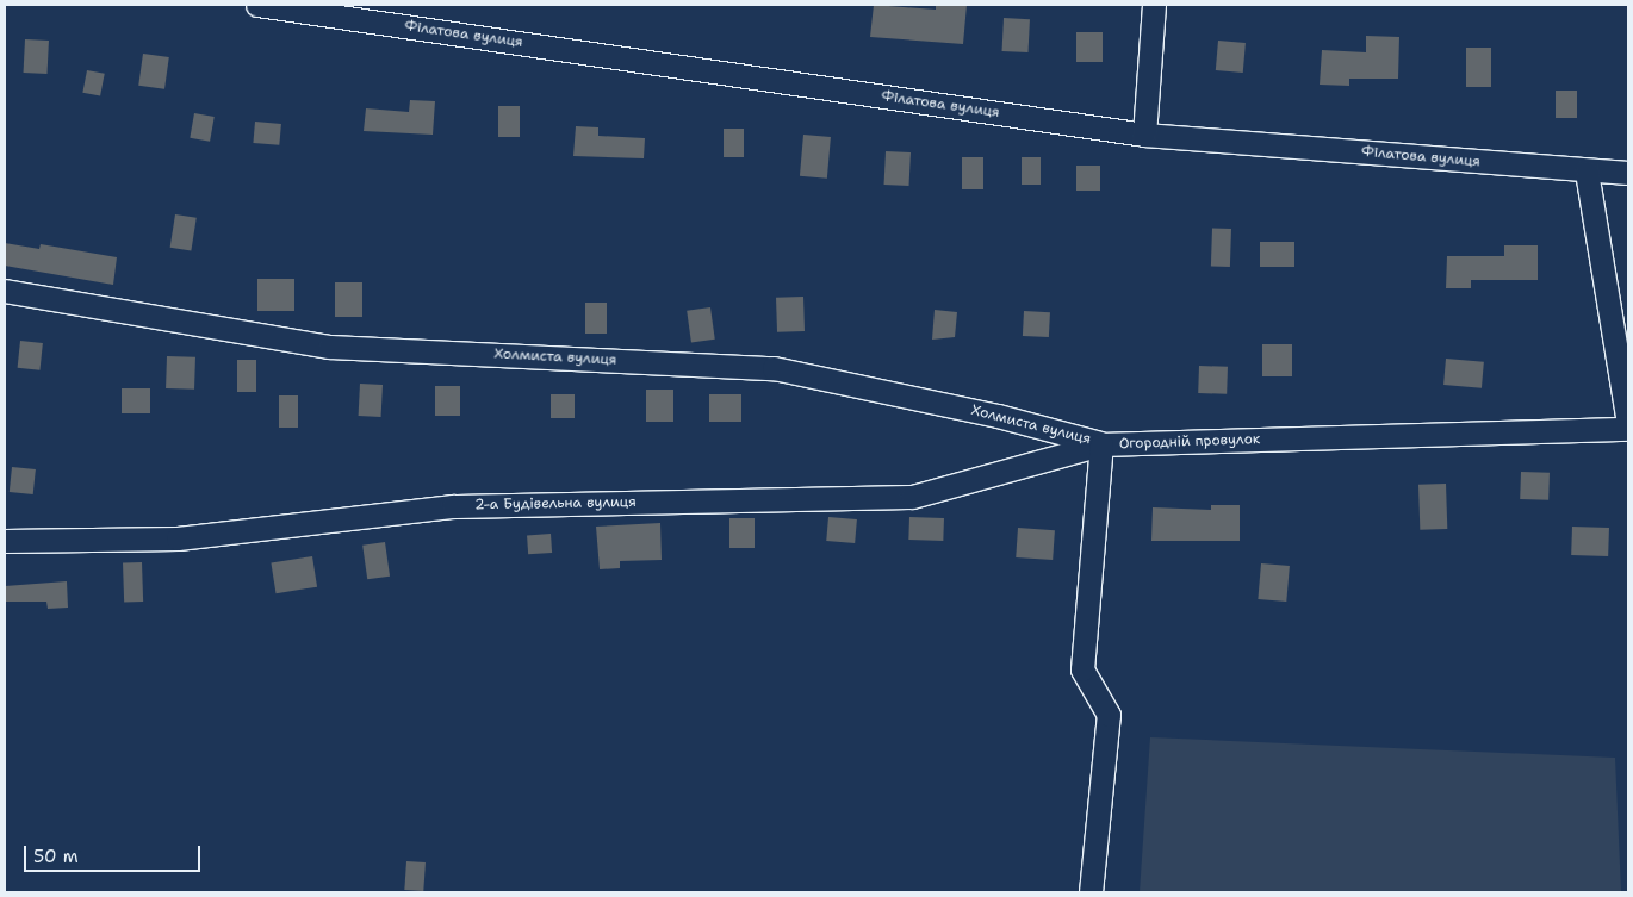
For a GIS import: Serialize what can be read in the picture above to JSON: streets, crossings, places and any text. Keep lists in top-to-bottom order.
{
  "streets": {
    "street": [
      "Філатова вулиця",
      "Холмиста вулиця",
      "Огородній провулок",
      "2-а Будівельна вулиця"
    ]
  },
  "crossings": [
    ["Холмиста вулиця", "Огородній провулок"],
    ["Холмиста вулиця", "2-а Будівельна вулиця"],
    ["Огородній провулок", "2-а Будівельна вулиця"]
  ],
  "scale_bar": "50 m"
}
